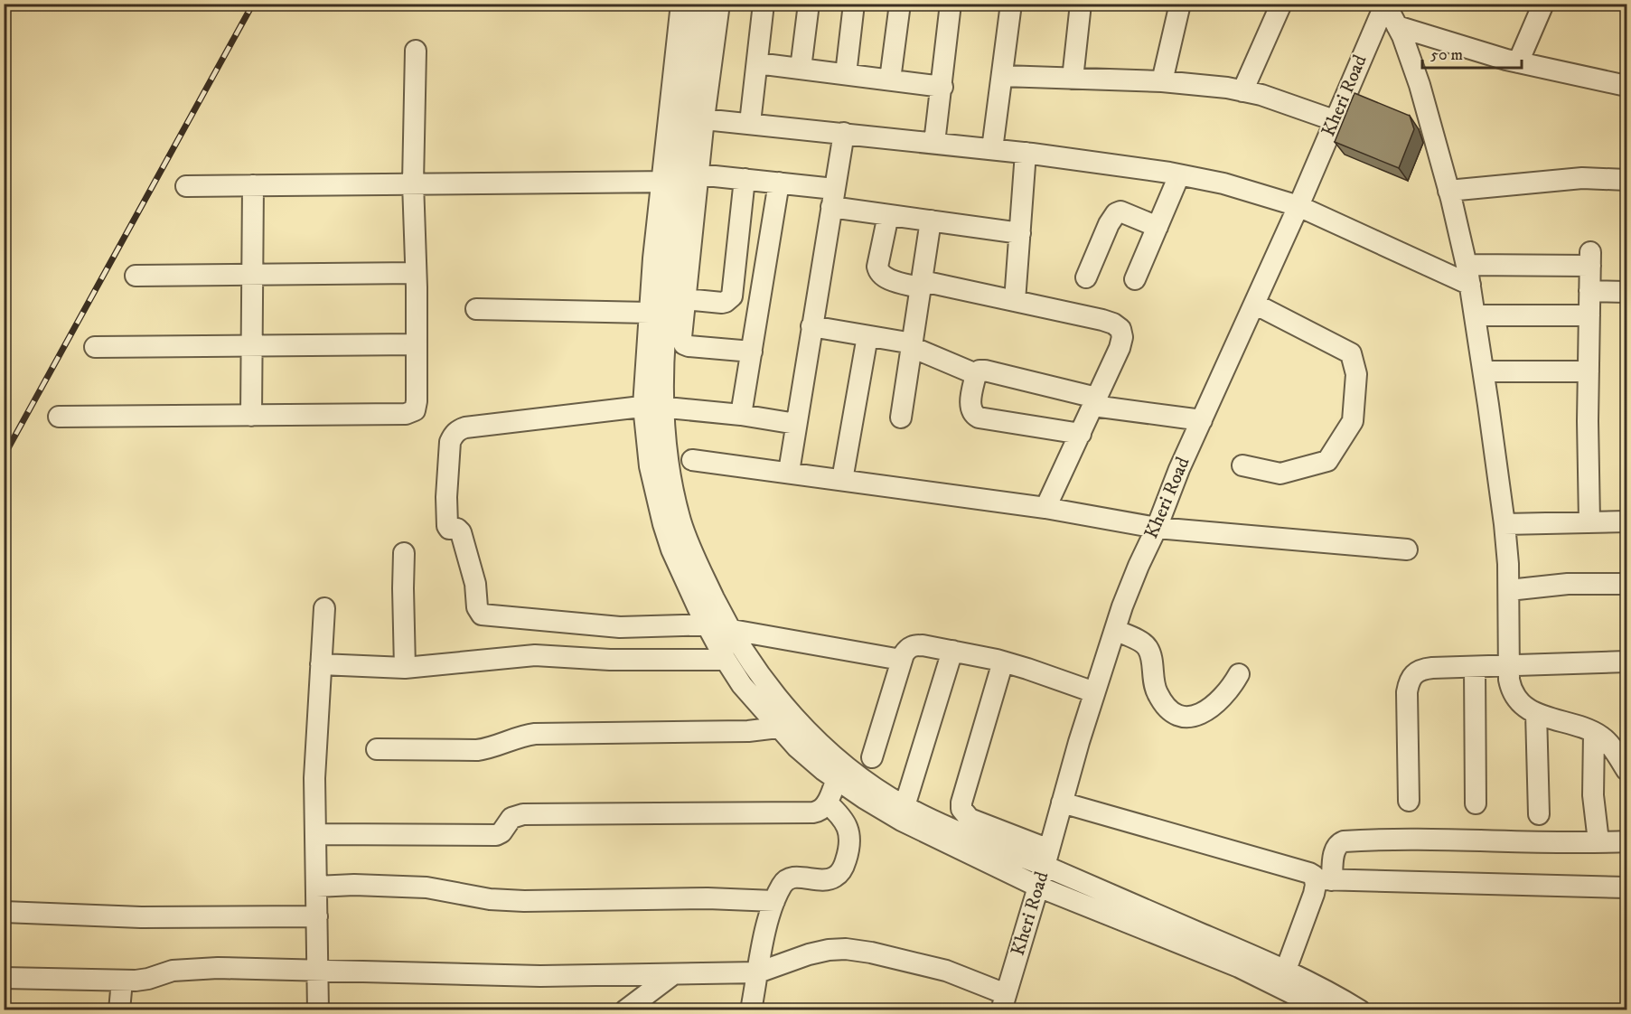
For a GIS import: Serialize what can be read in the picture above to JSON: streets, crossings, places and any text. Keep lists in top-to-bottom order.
{
  "streets": {
    "street": ["Kheri Road"]
  },
  "scale_bar": "50 m"
}
